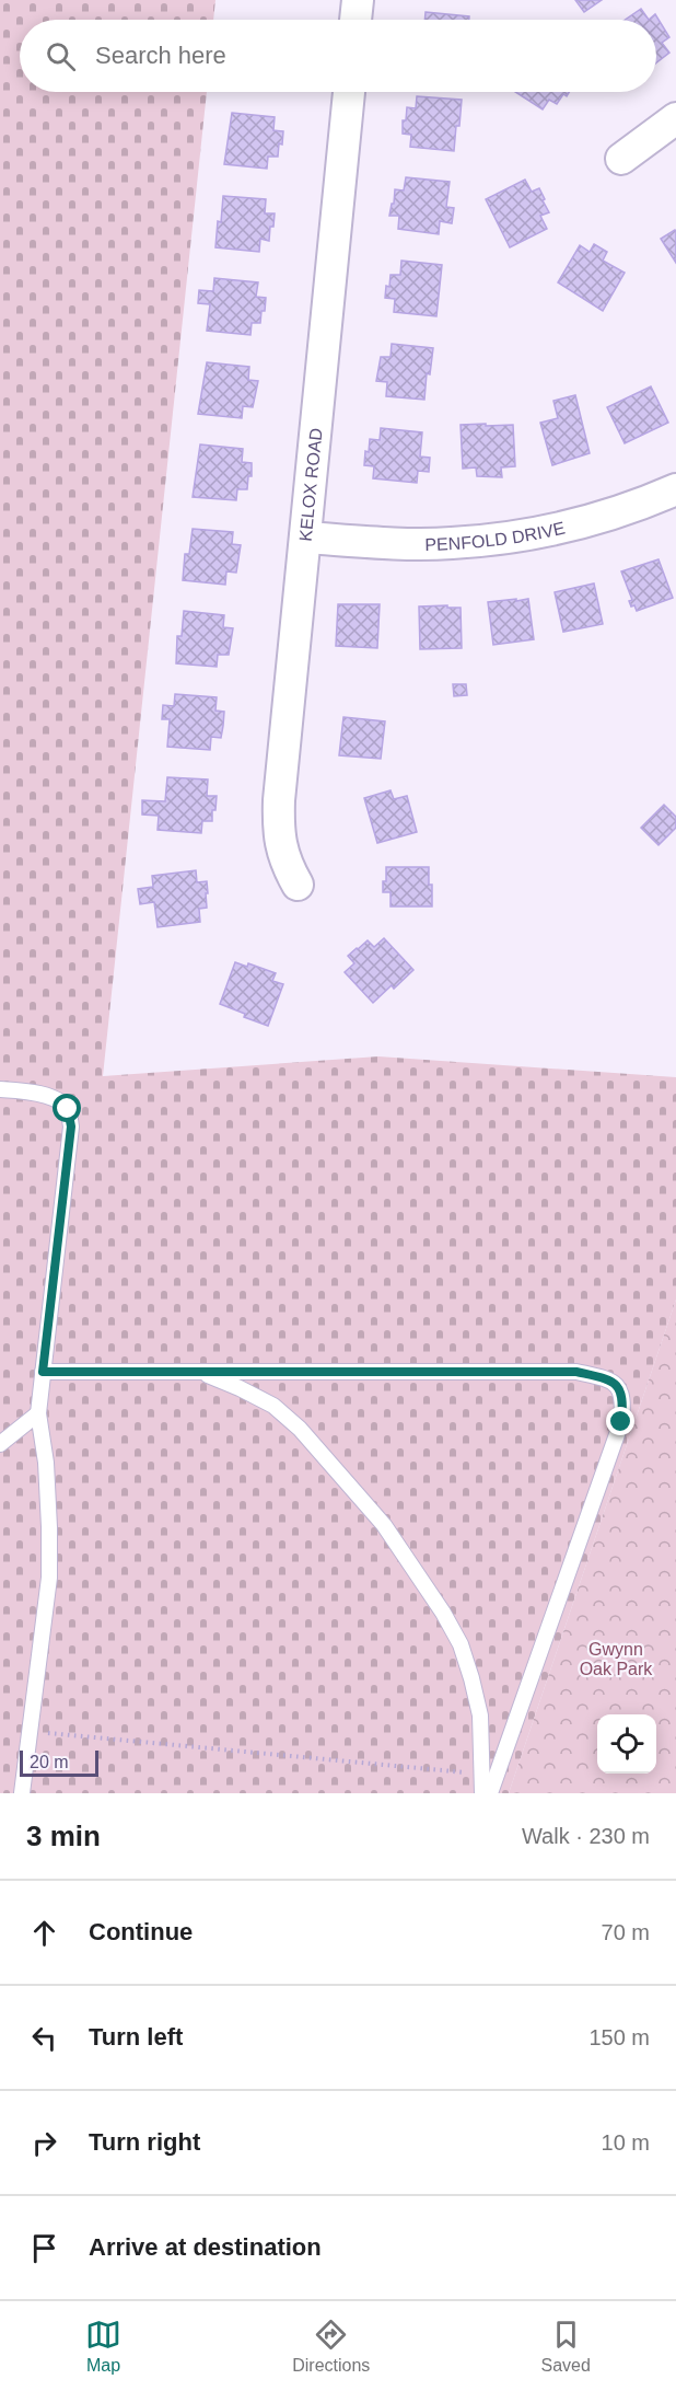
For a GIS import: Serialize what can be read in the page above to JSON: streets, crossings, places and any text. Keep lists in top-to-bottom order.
{
  "streets": {
    "street": ["KELOX ROAD", "PENFOLD DRIVE"]
  },
  "crossings": [
    ["KELOX ROAD", "PENFOLD DRIVE"]
  ],
  "parks": ["Gwynn Oak Park"],
  "scale_bar": "20 m",
  "page": {
    "search": "Search here",
    "scale": "20 m",
    "heading": ["3 min", "Walk · 230 m"],
    "list": [
      ["Continue", "70 m"],
      ["Turn left", "150 m"],
      ["Turn right", "10 m"],
      "Arrive at destination"
    ],
    "nav": ["Map", "Directions", "Saved"]
  }
}
